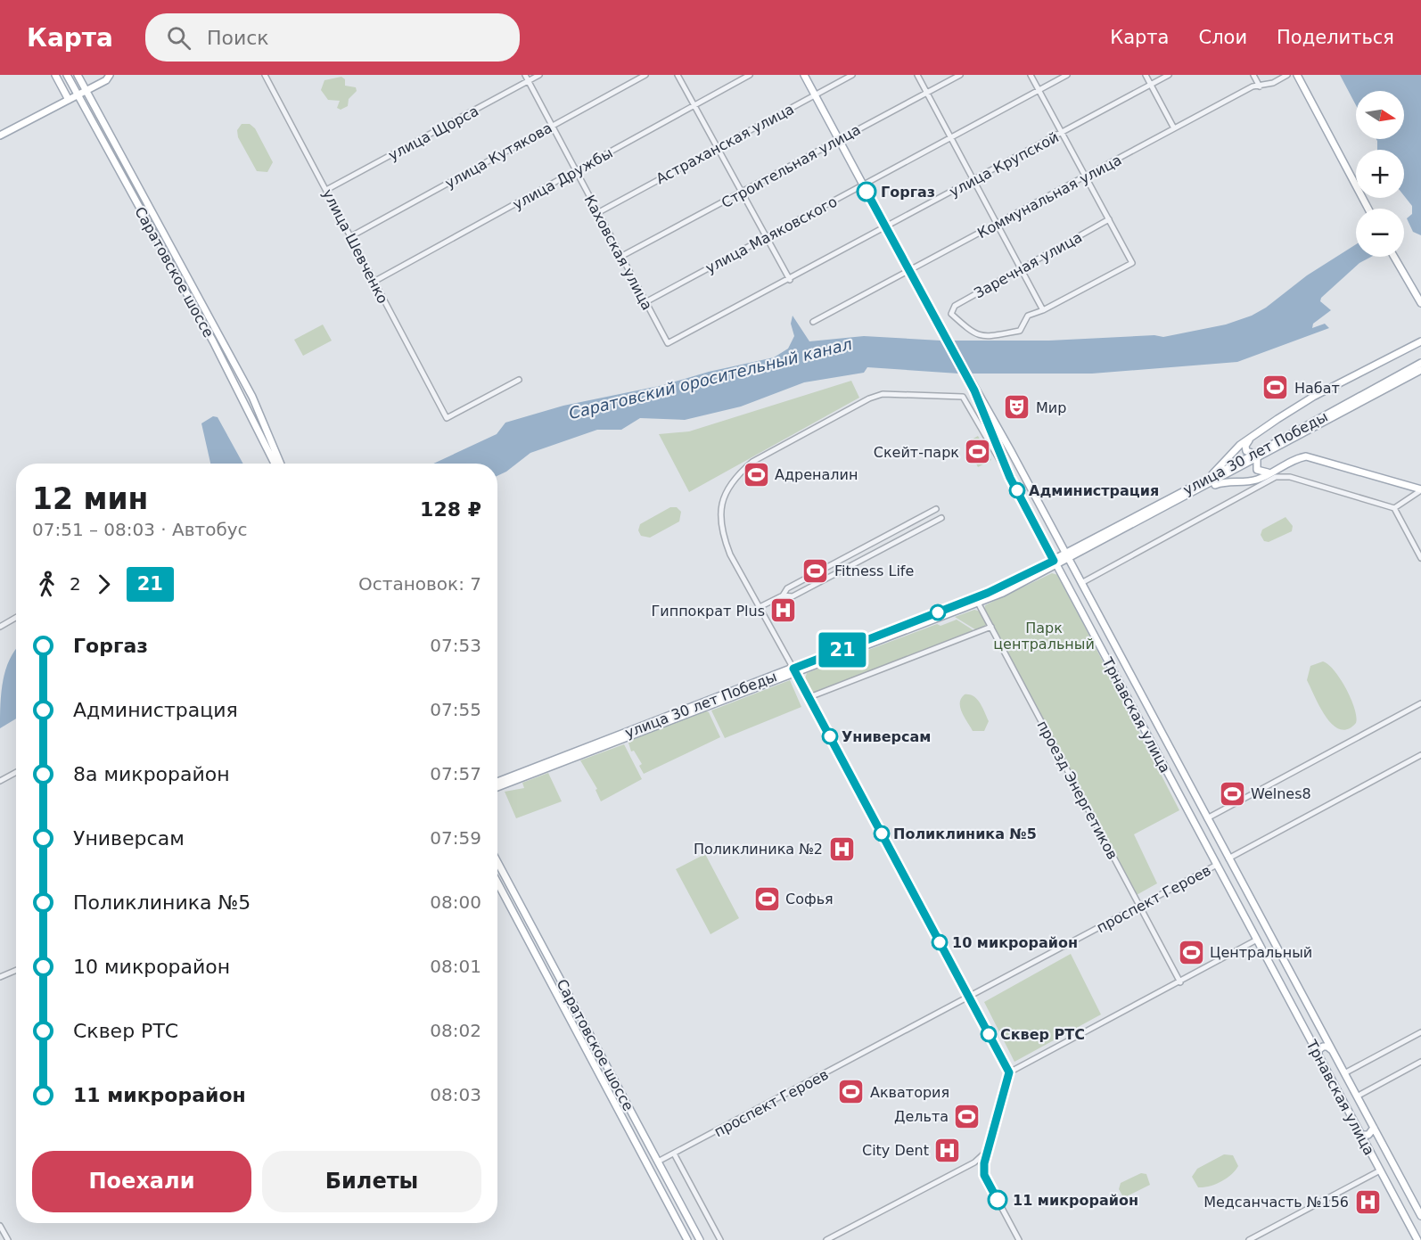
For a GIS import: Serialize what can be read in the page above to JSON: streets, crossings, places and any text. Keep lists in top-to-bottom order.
{
  "streets": {
    "main road": [
      "Саратовское шоссе",
      "улица 30 лет Победы",
      "Трнавская улица",
      "проспект Героев"
    ],
    "street": [
      "улица Щорса",
      "Астраханская улица",
      "улица Кутякова",
      "улица Крупской",
      "Строительная улица",
      "улица Дружбы",
      "Коммунальная улица",
      "улица Маяковского",
      "улица Шевченко",
      "Каховская улица",
      "Заречная улица",
      "проезд Энергетиков"
    ]
  },
  "crossings": [
    ["улица Щорса", "улица Шевченко"],
    ["улица Щорса", "Каховская улица"],
    ["Астраханская улица", "Каховская улица"],
    ["улица Кутякова", "улица Шевченко"],
    ["улица Кутякова", "Каховская улица"],
    ["улица Крупской", "Каховская улица"],
    ["Строительная улица", "Каховская улица"],
    ["улица Дружбы", "улица Шевченко"],
    ["улица Дружбы", "Каховская улица"],
    ["улица Маяковского", "Каховская улица"],
    ["Саратовское шоссе", "проспект Героев"],
    ["улица 30 лет Победы", "Трнавская улица"],
    ["улица 30 лет Победы", "проезд Энергетиков"],
    ["Трнавская улица", "проспект Героев"],
    ["проезд Энергетиков", "проспект Героев"]
  ],
  "water": ["Саратовский оросительный канал"],
  "parks": ["Парк центральный"],
  "places": {
    "other": [
      "Горгаз",
      "Администрация",
      "Универсам",
      "Поликлиника №5",
      "10 микрорайон",
      "Сквер РТС",
      "11 микрорайон"
    ],
    "sports": [
      "Набат",
      "Скейт-парк",
      "Адреналин",
      "Fitness Life",
      "Welnes8",
      "Софья",
      "Центральный",
      "Акватория",
      "Дельта"
    ],
    "theatre": ["Мир"],
    "hospital": [
      "Гиппократ Plus",
      "Поликлиника №2",
      "City Dent",
      "Медсанчасть №156"
    ]
  },
  "lines": ["bus line 21"],
  "north": "right",
  "page": {
    "header": "Карта",
    "search": "Поиск",
    "nav": ["Карта", "Слои", "Поделиться"],
    "on_map": "21",
    "map_buttons": ["+", "−"],
    "heading": ["12 мин", "07:51 – 08:03 · Автобус", "128 ₽"],
    "legs": ["2", "21", "Остановок: 7"],
    "list": [
      {
        "name": "Горгаз",
        "value": "07:53"
      },
      {
        "name": "Администрация",
        "value": "07:55"
      },
      {
        "name": "8а микрорайон",
        "value": "07:57"
      },
      {
        "name": "Универсам",
        "value": "07:59"
      },
      {
        "name": "Поликлиника №5",
        "value": "08:00"
      },
      {
        "name": "10 микрорайон",
        "value": "08:01"
      },
      {
        "name": "Сквер РТС",
        "value": "08:02"
      },
      {
        "name": "11 микрорайон",
        "value": "08:03"
      }
    ],
    "buttons": ["Поехали", "Билеты"]
  }
}
